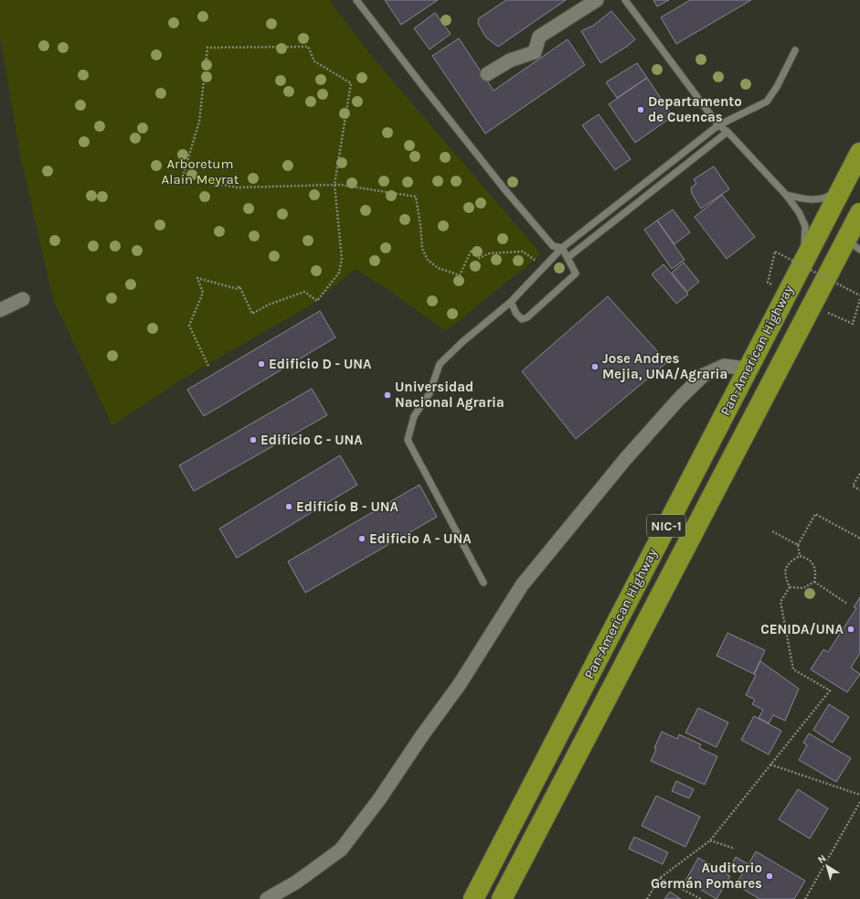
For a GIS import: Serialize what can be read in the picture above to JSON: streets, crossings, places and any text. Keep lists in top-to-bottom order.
{
  "streets": {
    "highway": ["Pan-American Highway", "NIC-1"]
  },
  "parks": ["Arboretum Alain Meyrat"],
  "places": [
    "Departamento de Cuencas",
    "Edificio D - UNA",
    "Jose Andres Mejia, UNA/Agraria",
    "Universidad Nacional Agraria",
    "Edificio C - UNA",
    "Edificio B - UNA",
    "Edificio A - UNA",
    "CENIDA/UNA",
    "Auditorio Germán Pomares"
  ],
  "north": "top left"
}
